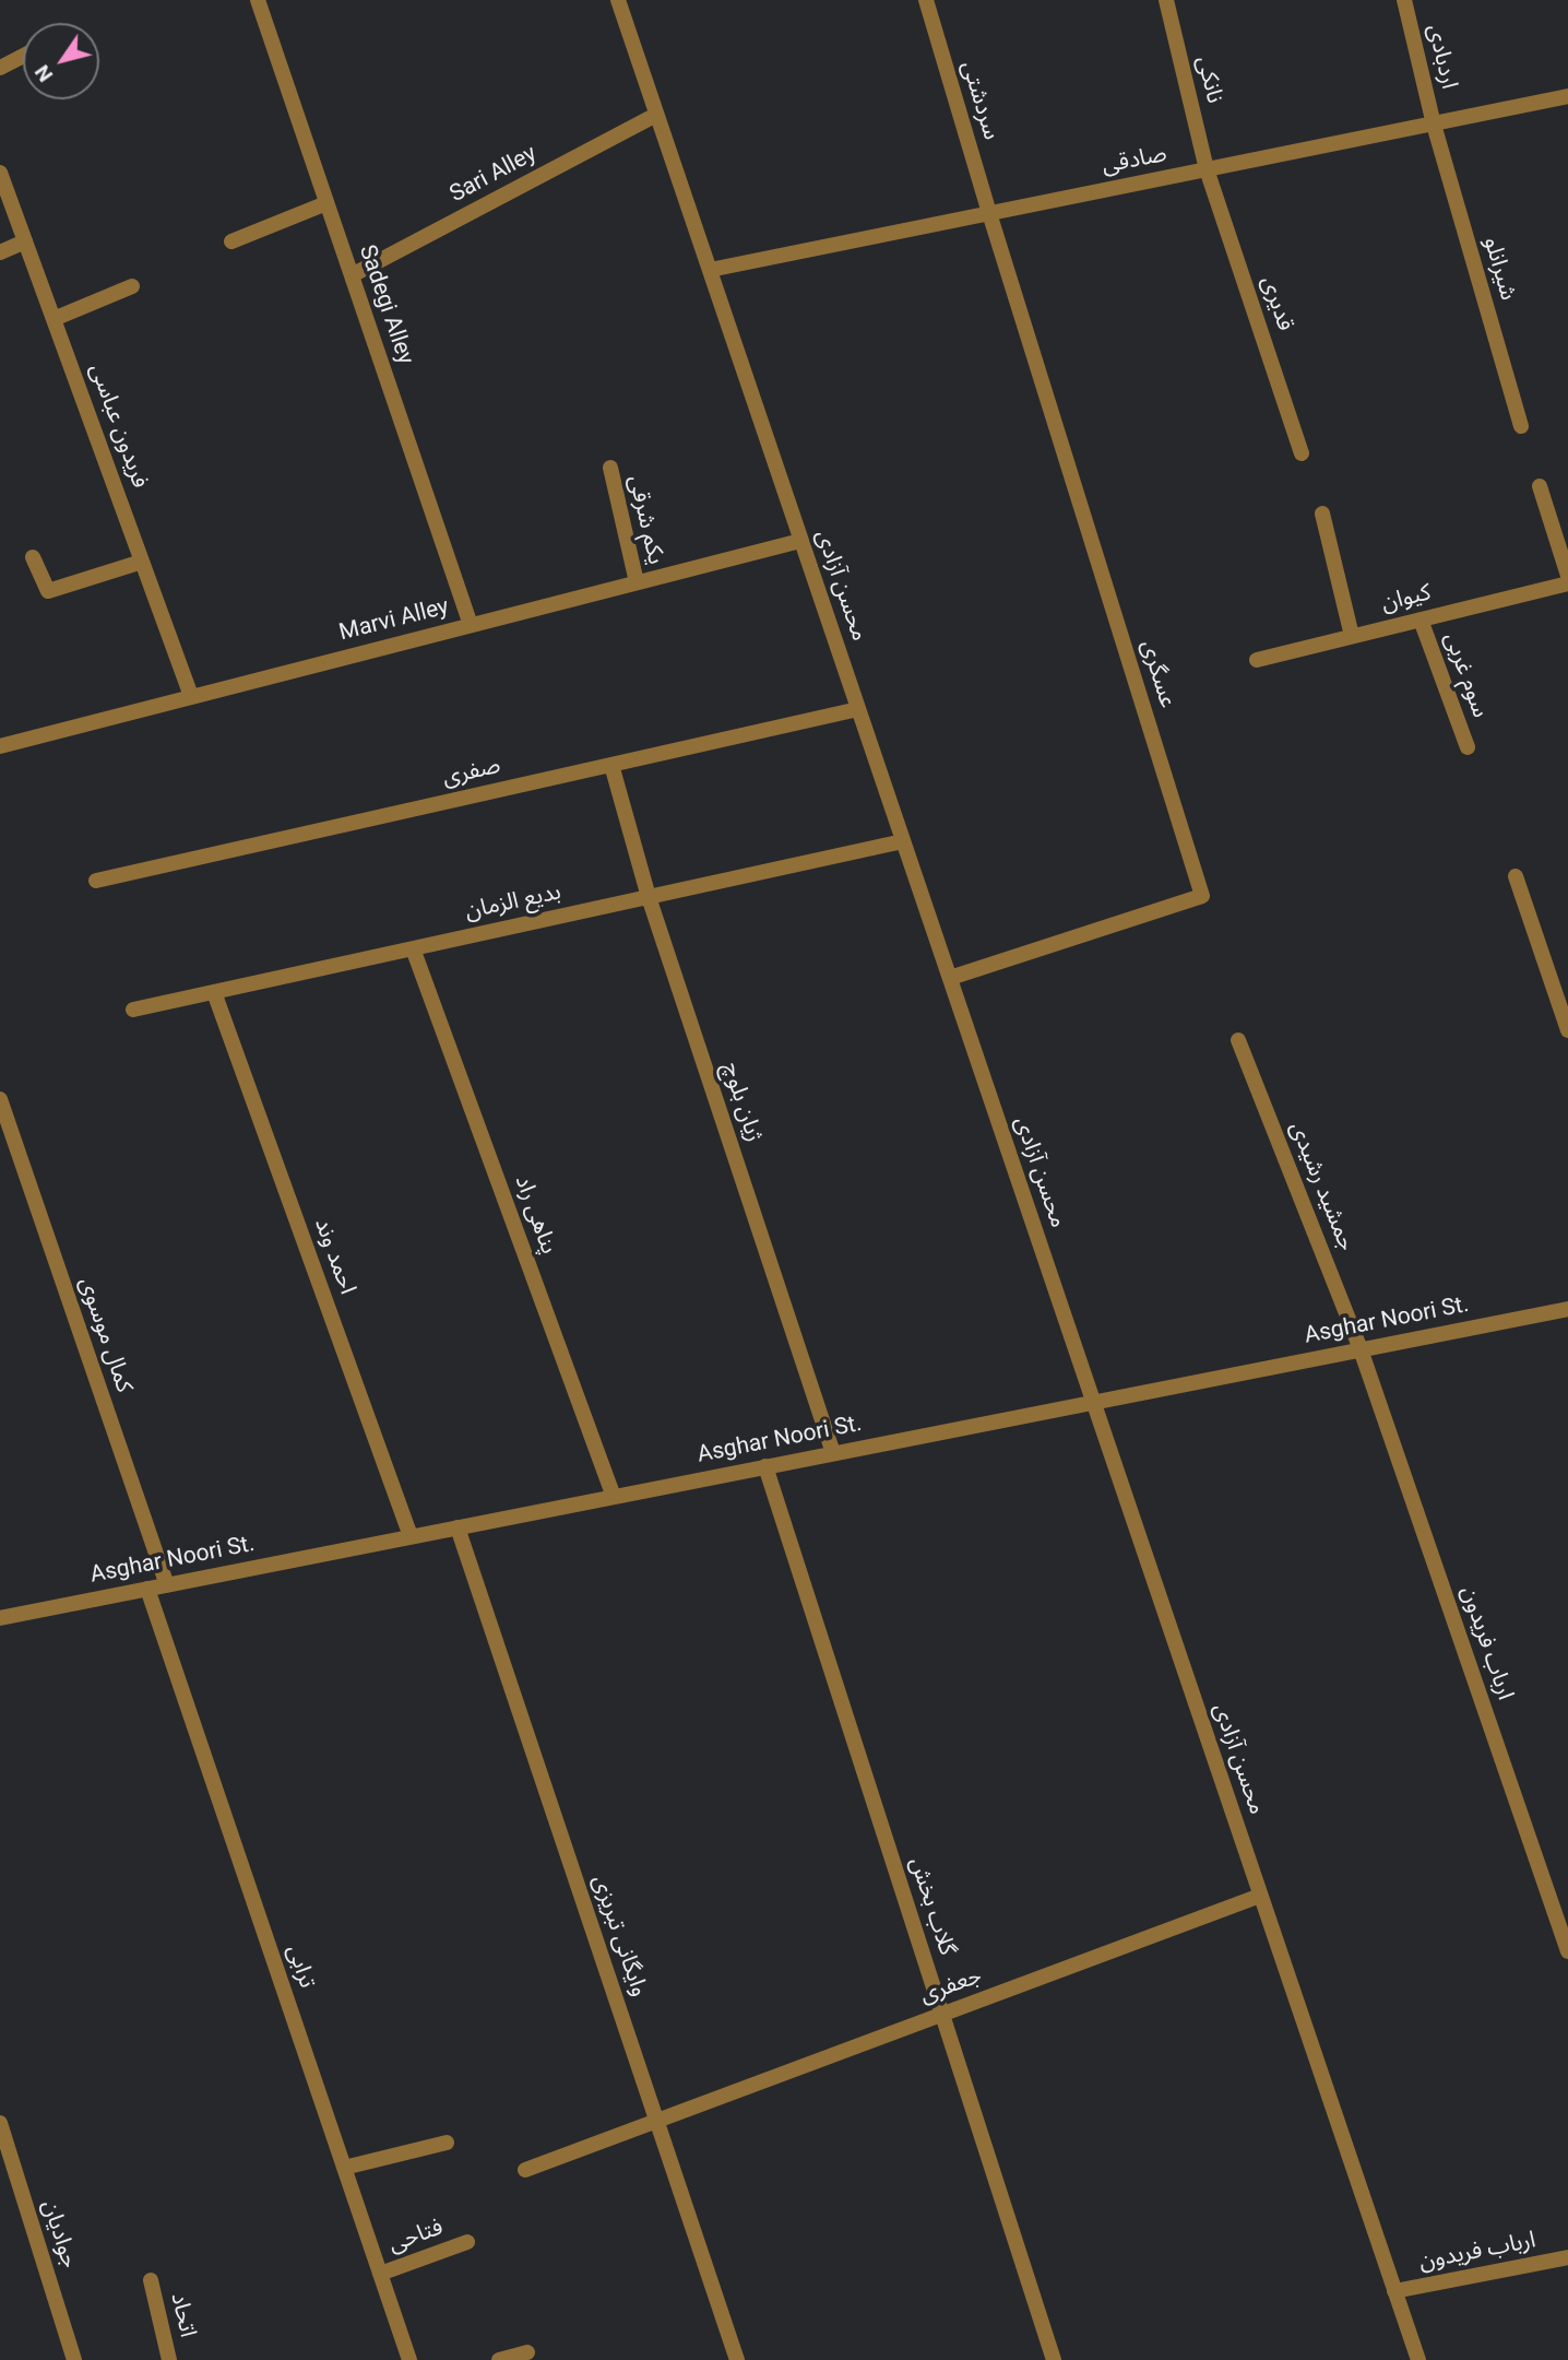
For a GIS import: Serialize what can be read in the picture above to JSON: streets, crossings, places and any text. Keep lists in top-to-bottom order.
{
  "streets": {
    "street": [
      "اردبادی",
      "نانکی",
      "سردشتی",
      "صادقی",
      "Sari Alley",
      "شیرانلو",
      "قدیری",
      "Sadegi Alley",
      "فریدون عباسی",
      "یکم شرقی",
      "محسن آزادی",
      "کیوان",
      "Marvi Alley",
      "عسگری",
      "سوم غربی",
      "صفری",
      "بدیع الزمان",
      "ژیان بلوچ",
      "جمشید رشیدی",
      "پناهی راد",
      "احمد وند",
      "Asghar Noori St.",
      "کمال موسوی",
      "ارباب فریدون",
      "گلاب بخش",
      "وایگانی تبریزی",
      "ترابی",
      "جعفری",
      "جوادیان",
      "فتاحی",
      "اتحاد"
    ]
  },
  "crossings": [
    ["اردبادی", "صادقی"],
    ["اردبادی", "شیرانلو"],
    ["نانکی", "صادقی"],
    ["نانکی", "قدیری"],
    ["سردشتی", "صادقی"],
    ["سردشتی", "عسگری"],
    ["صادقی", "شیرانلو"],
    ["صادقی", "قدیری"],
    ["صادقی", "محسن آزادی"],
    ["صادقی", "عسگری"],
    ["Sari Alley", "Sadegi Alley"],
    ["Sari Alley", "محسن آزادی"],
    ["Sadegi Alley", "Marvi Alley"],
    ["فریدون عباسی", "Marvi Alley"],
    ["یکم شرقی", "Marvi Alley"],
    ["محسن آزادی", "Marvi Alley"],
    ["محسن آزادی", "عسگری"],
    ["محسن آزادی", "صفری"],
    ["محسن آزادی", "بدیع الزمان"],
    ["محسن آزادی", "Asghar Noori St."],
    ["محسن آزادی", "ارباب فریدون"],
    ["محسن آزادی", "جعفری"],
    ["کیوان", "سوم غربی"],
    ["صفری", "ژیان بلوچ"],
    ["بدیع الزمان", "ژیان بلوچ"],
    ["بدیع الزمان", "پناهی راد"],
    ["بدیع الزمان", "احمد وند"],
    ["ژیان بلوچ", "Asghar Noori St."],
    ["جمشید رشیدی", "Asghar Noori St."],
    ["جمشید رشیدی", "ارباب فریدون"],
    ["پناهی راد", "Asghar Noori St."],
    ["احمد وند", "Asghar Noori St."],
    ["Asghar Noori St.", "کمال موسوی"],
    ["Asghar Noori St.", "ارباب فریدون"],
    ["Asghar Noori St.", "گلاب بخش"],
    ["Asghar Noori St.", "وایگانی تبریزی"],
    ["Asghar Noori St.", "ترابی"],
    ["گلاب بخش", "جعفری"],
    ["وایگانی تبریزی", "جعفری"],
    ["ترابی", "فتاحی"]
  ],
  "north": "bottom left"
}
